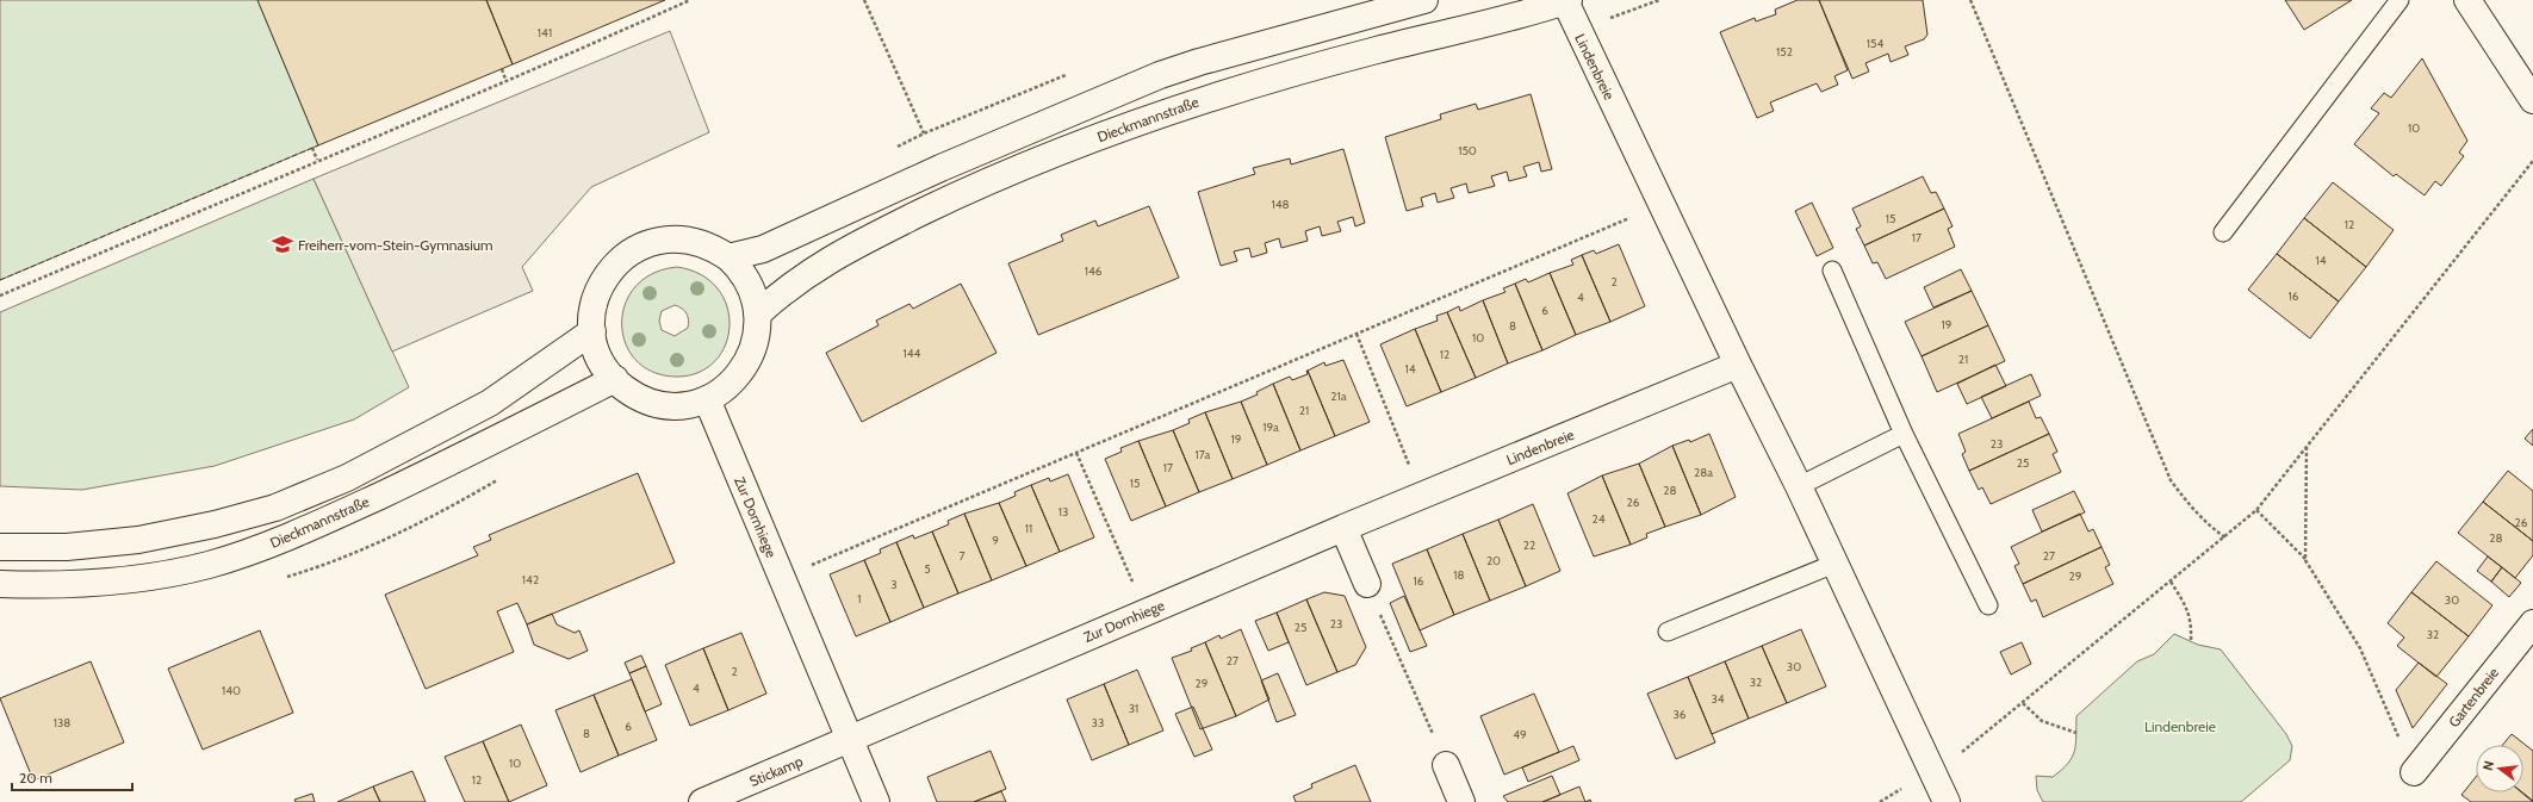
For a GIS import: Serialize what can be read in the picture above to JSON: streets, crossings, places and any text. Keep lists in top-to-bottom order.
{
  "streets": {
    "street": [
      "Lindenbreie",
      "Dieckmannstraße",
      "Zur Dornhiege",
      "Gartenbreie",
      "Stickamp"
    ]
  },
  "crossings": [
    ["Lindenbreie", "Dieckmannstraße"],
    ["Lindenbreie", "Zur Dornhiege"],
    ["Dieckmannstraße", "Zur Dornhiege"],
    ["Zur Dornhiege", "Stickamp"]
  ],
  "parks": ["Lindenbreie"],
  "places": {
    "school or university": ["Freiherr-vom-Stein-Gymnasium"]
  },
  "house_numbers": [
    "141",
    "154",
    "152",
    "10",
    "150",
    "148",
    "15",
    "12",
    "17",
    "14",
    "146",
    "2",
    "16",
    "4",
    "6",
    "19",
    "8",
    "10",
    "144",
    "12",
    "21",
    "14",
    "21a",
    "21",
    "19a",
    "19",
    "23",
    "17a",
    "25",
    "17",
    "28a",
    "15",
    "28",
    "26",
    "13",
    "24",
    "26",
    "11",
    "28",
    "9",
    "22",
    "7",
    "27",
    "20",
    "5",
    "18",
    "29",
    "142",
    "16",
    "3",
    "1",
    "30",
    "23",
    "25",
    "32",
    "27",
    "30",
    "2",
    "32",
    "29",
    "4",
    "140",
    "34",
    "31",
    "36",
    "138",
    "33",
    "6",
    "8",
    "49",
    "10",
    "12"
  ],
  "scale_bar": "20 m",
  "north": "left"
}
